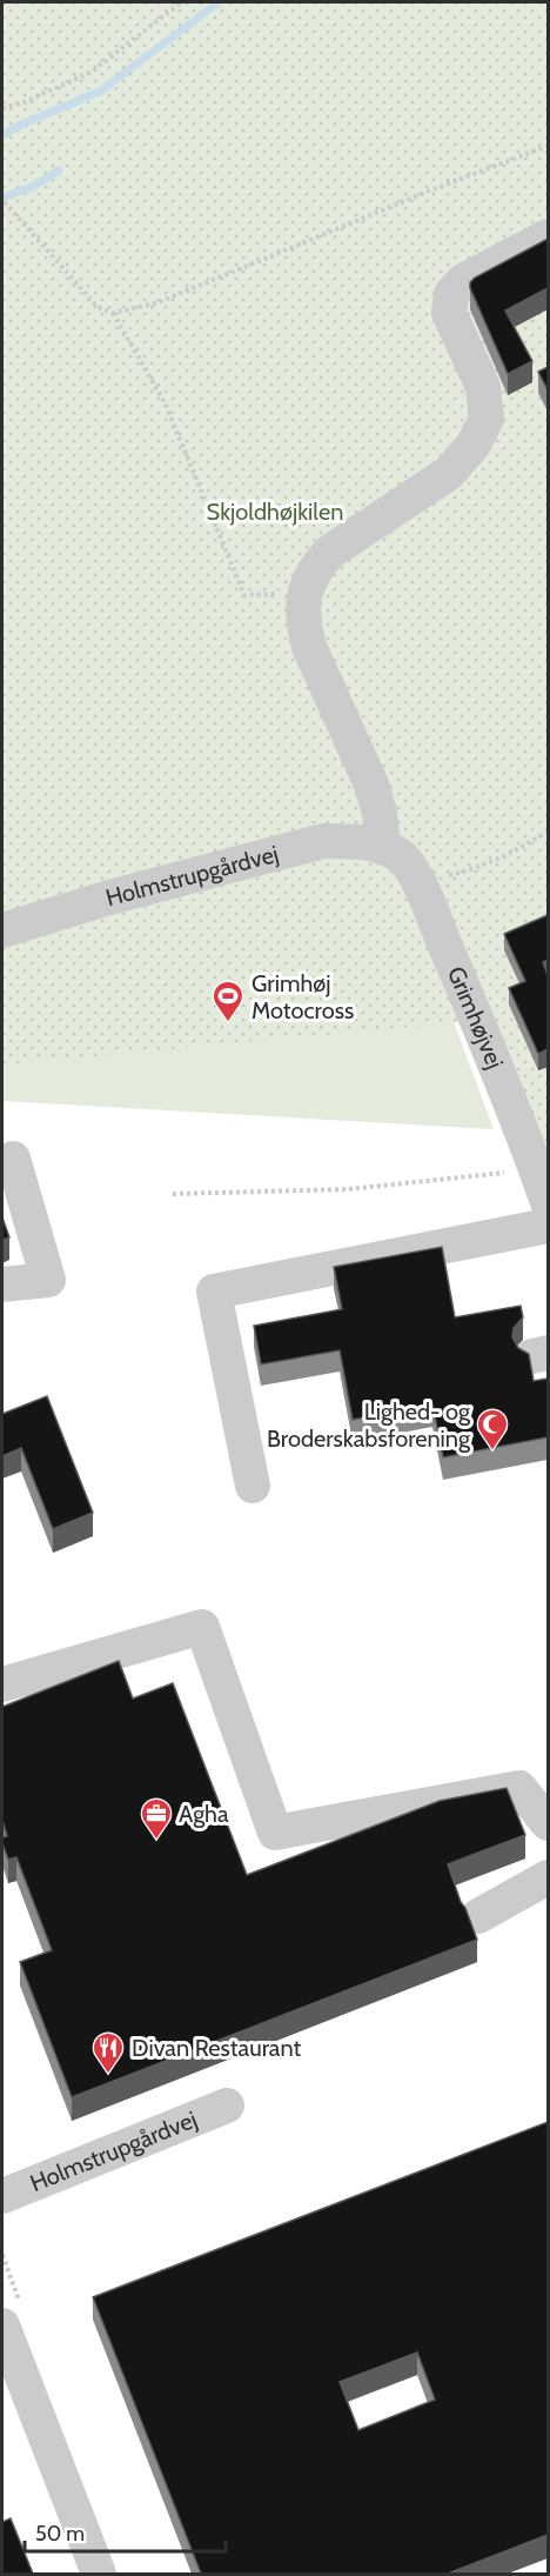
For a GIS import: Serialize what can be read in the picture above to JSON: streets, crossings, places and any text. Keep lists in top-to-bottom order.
{
  "streets": {
    "street": ["Holmstrupgårdvej", "Grimhøjvej"]
  },
  "crossings": [
    ["Holmstrupgårdvej", "Grimhøjvej"]
  ],
  "parks": ["Skjoldhøjkilen"],
  "places": {
    "sports": ["Grimhøj Motocross"],
    "mosque": ["Lighed- og Broderskabsforening"],
    "office": ["Agha"],
    "restaurant": ["Divan Restaurant"]
  },
  "scale_bar": "50 m"
}
